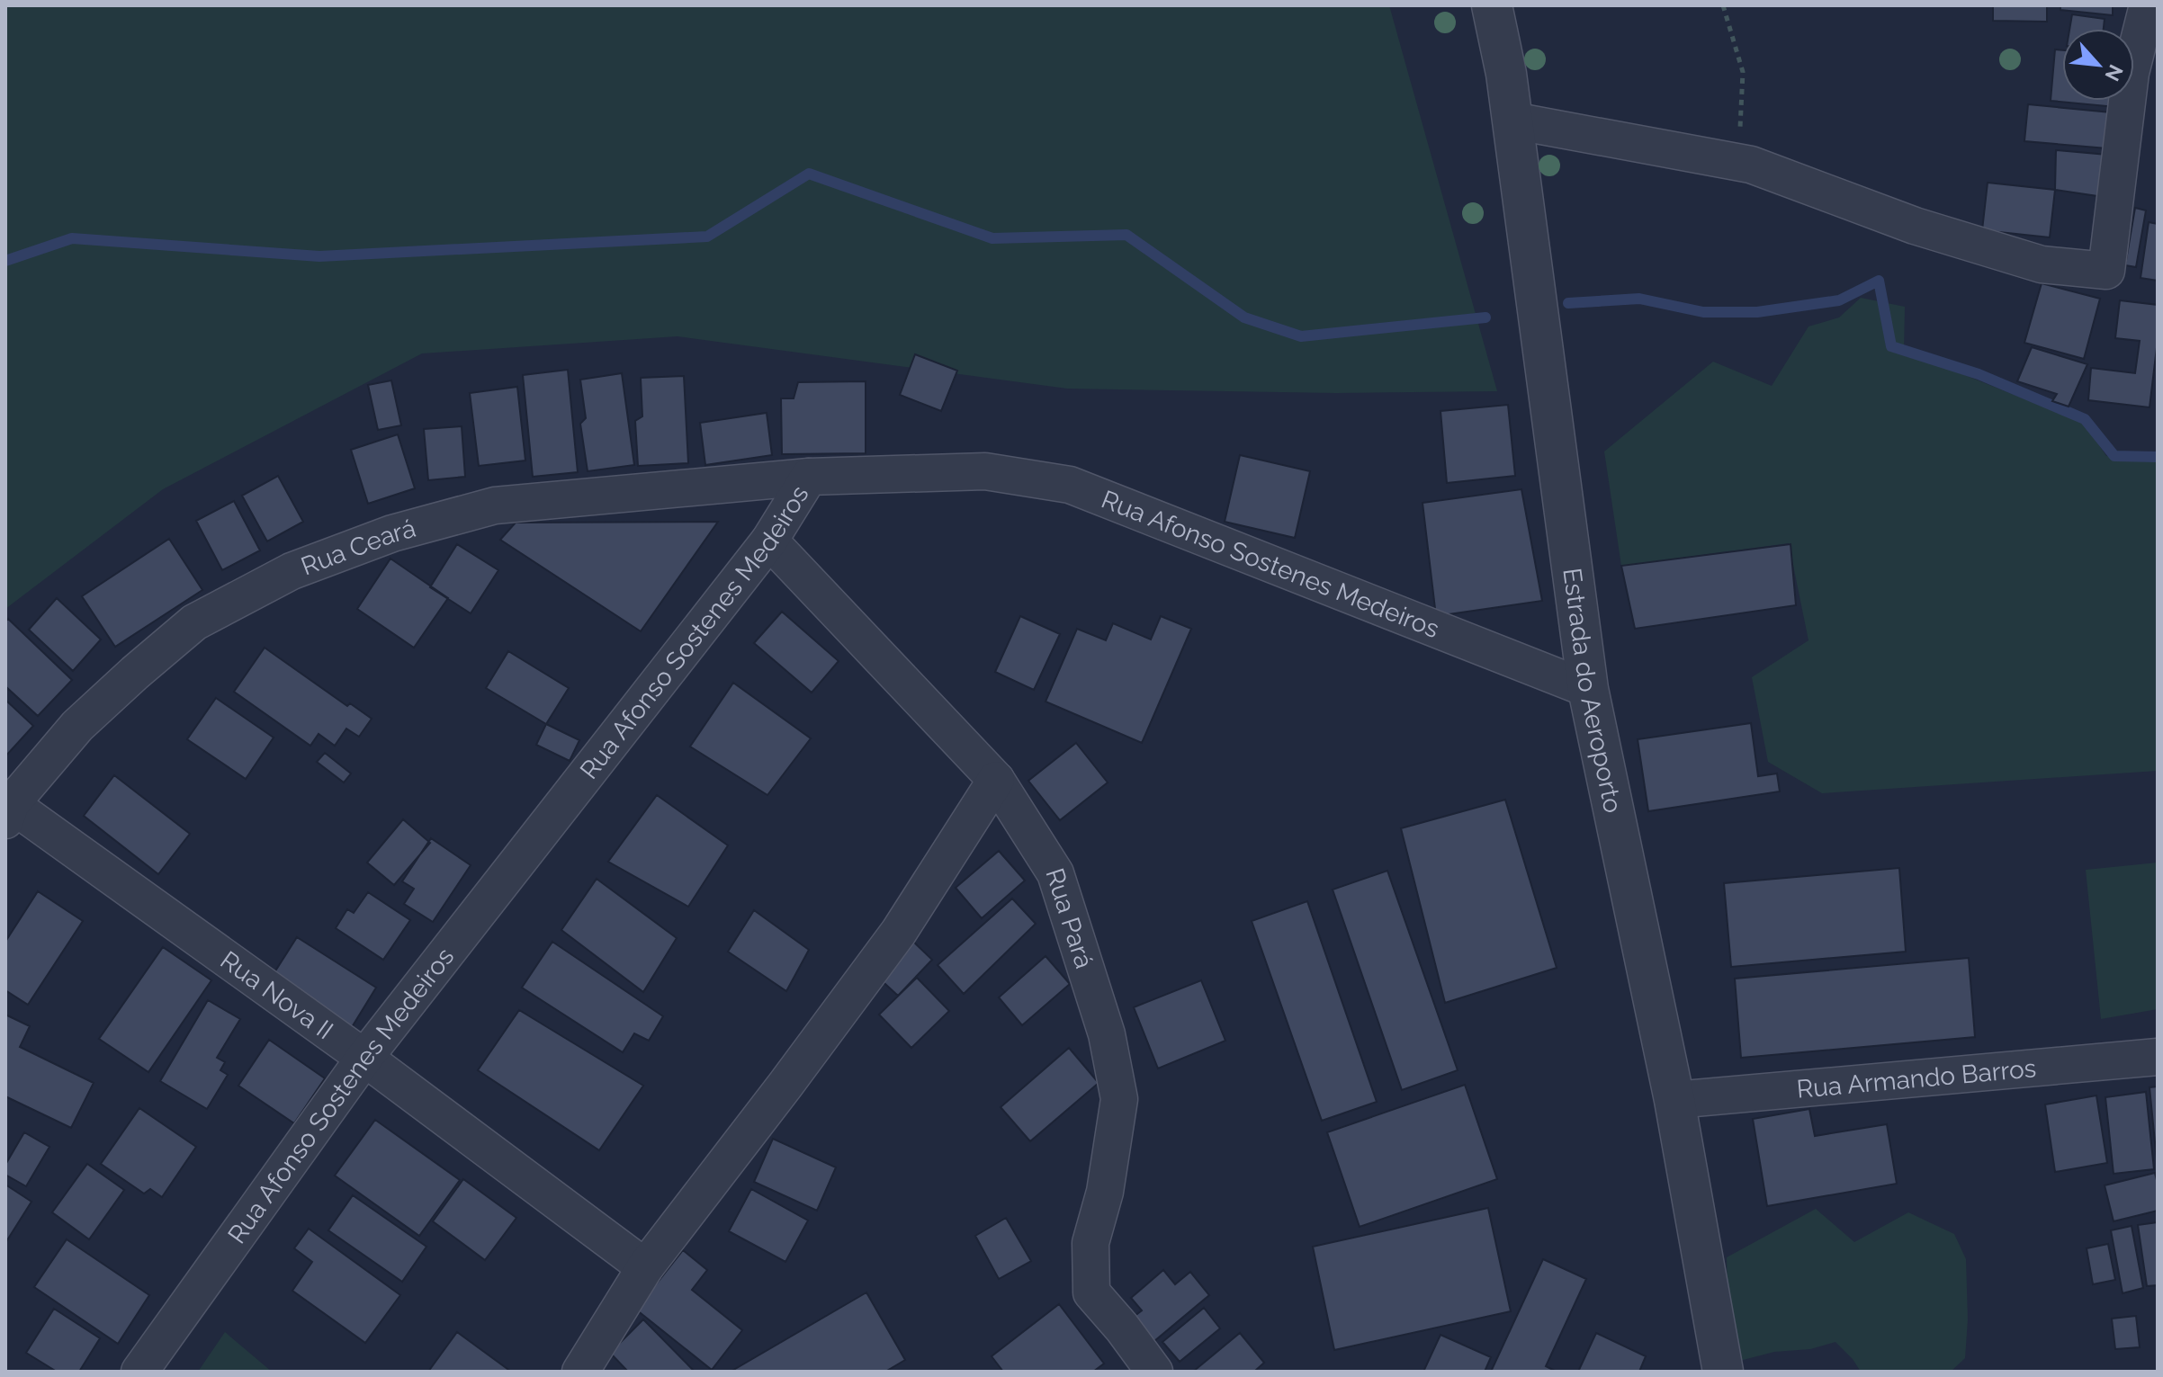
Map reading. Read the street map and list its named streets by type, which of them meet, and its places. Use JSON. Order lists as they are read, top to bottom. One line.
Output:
{"streets":{"street":["Rua Ceará","Rua Afonso Sostenes Medeiros","Estrada do Aeroporto","Rua Pará","Rua Nova II","Rua Armando Barros"]},"crossings":[["Rua Ceará","Rua Afonso Sostenes Medeiros"],["Rua Ceará","Rua Nova II"],["Rua Afonso Sostenes Medeiros","Estrada do Aeroporto"],["Rua Afonso Sostenes Medeiros","Rua Pará"],["Rua Afonso Sostenes Medeiros","Rua Nova II"],["Estrada do Aeroporto","Rua Armando Barros"]],"north":"bottom right"}
